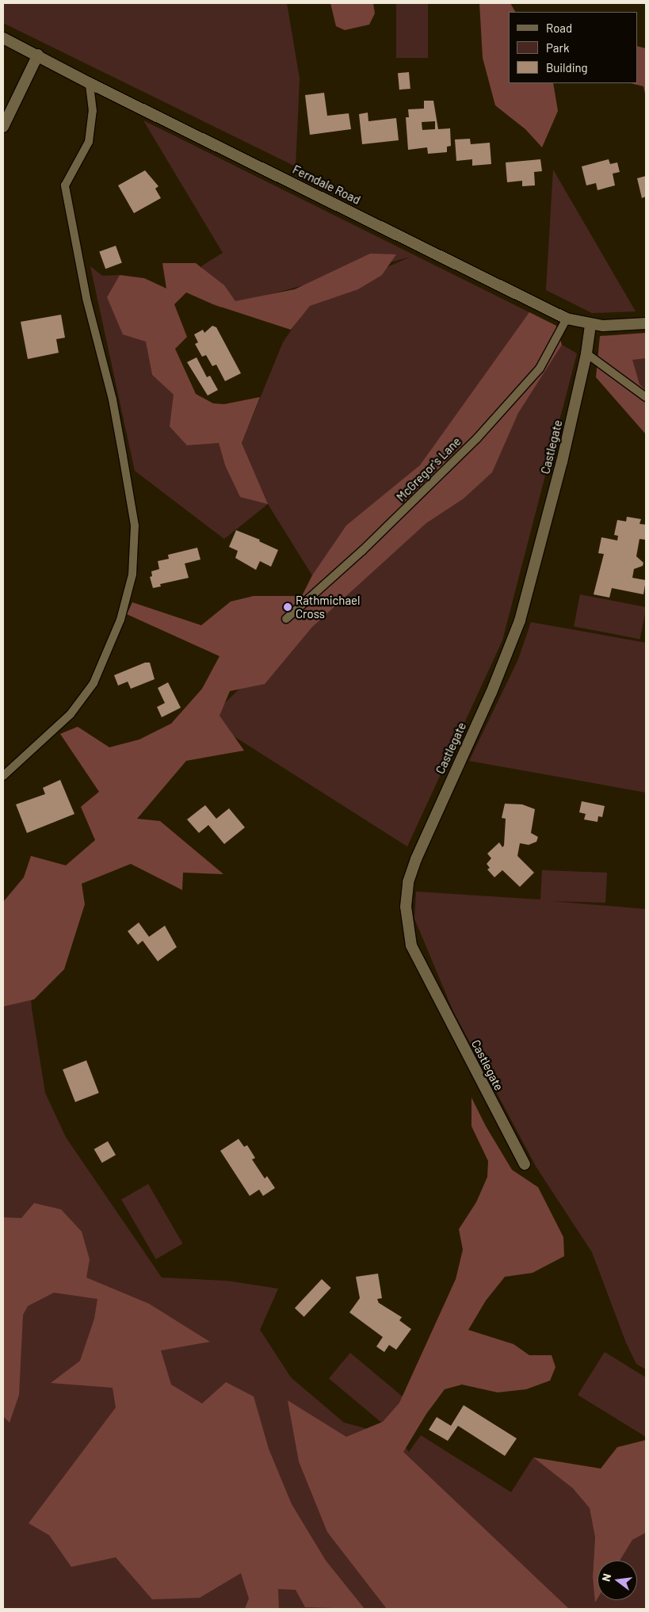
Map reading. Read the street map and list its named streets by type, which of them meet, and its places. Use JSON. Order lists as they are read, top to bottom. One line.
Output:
{"streets":{"street":["Ferndale Road","Castlegate"],"lane":["McGregor's Lane"]},"crossings":[["Ferndale Road","Castlegate"],["Ferndale Road","McGregor's Lane"]],"places":["Rathmichael Cross"],"legend":["Road","Park","Building"],"north":"left"}
